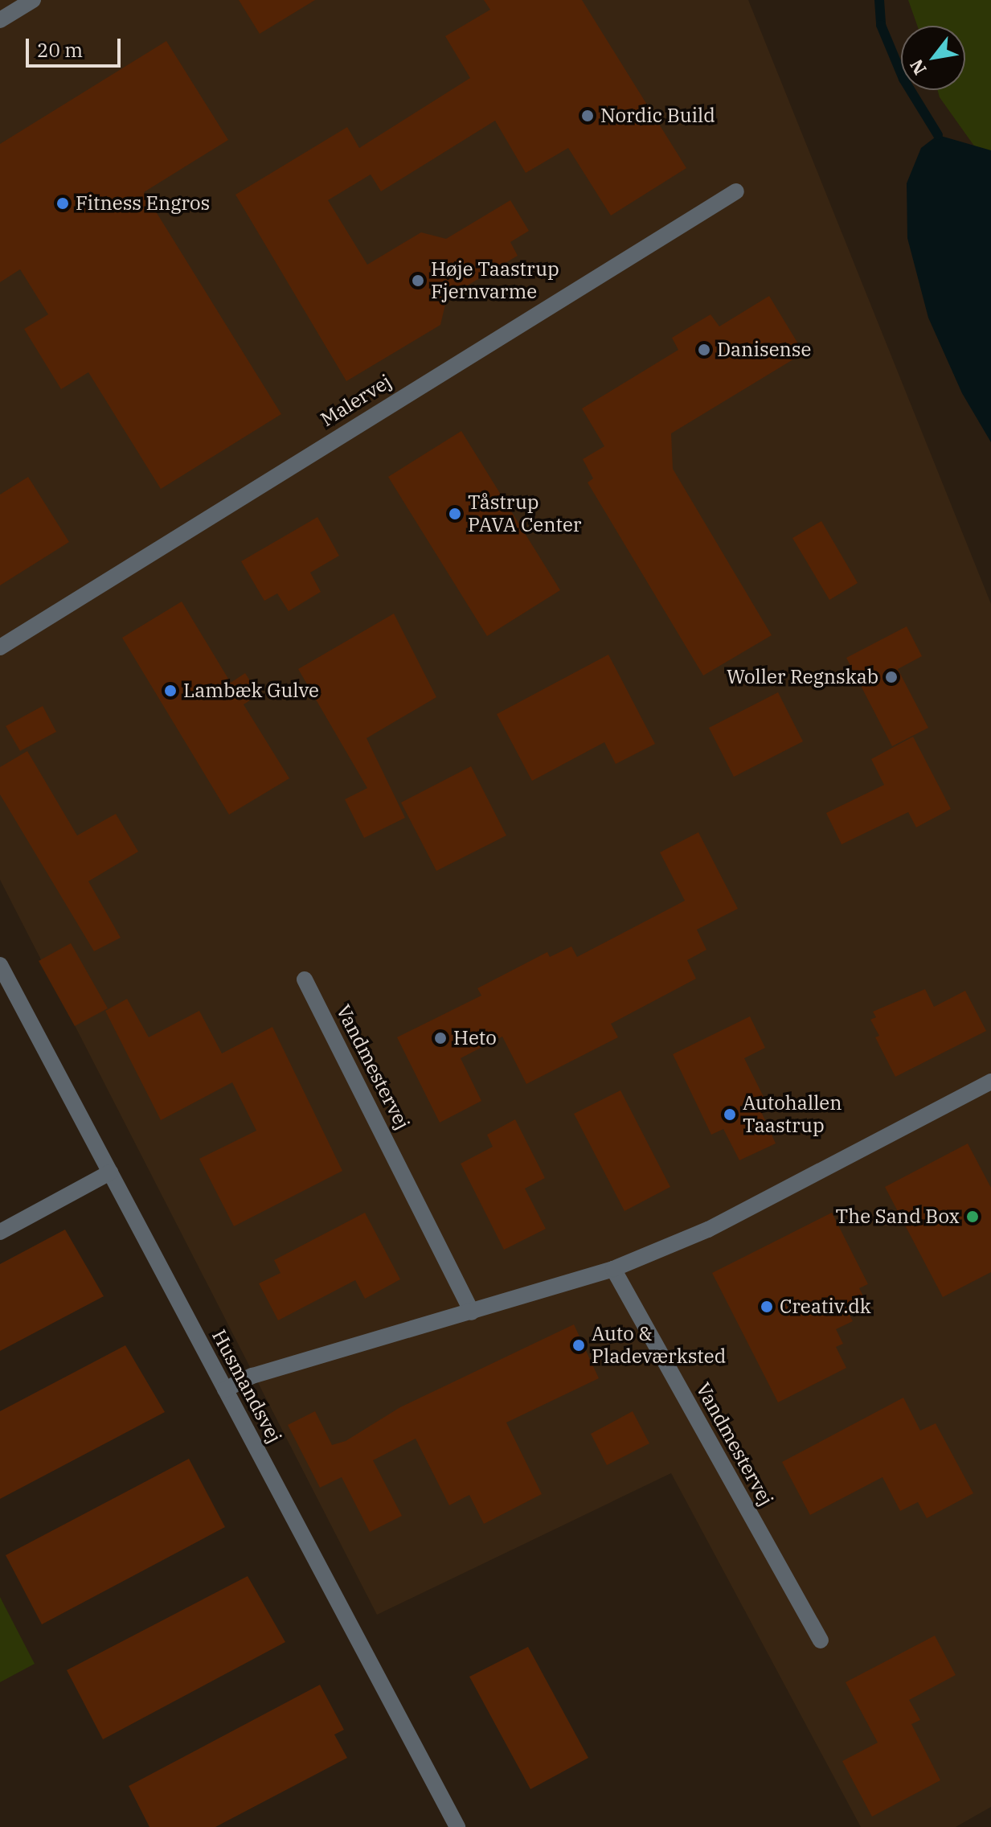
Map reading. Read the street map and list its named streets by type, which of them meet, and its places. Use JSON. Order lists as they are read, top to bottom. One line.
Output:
{"streets":{"street":["Malervej","Vandmestervej","Husmandsvej"]},"places":["Nordic Build","Fitness Engros","Høje Taastrup Fjernvarme","Danisense","Tåstrup PAVA Center","Woller Regnskab","Lambæk Gulve","Heto","Autohallen Taastrup","The Sand Box","Creativ.dk","Auto & Pladeværksted"],"scale_bar":"20 m","north":"bottom left"}
